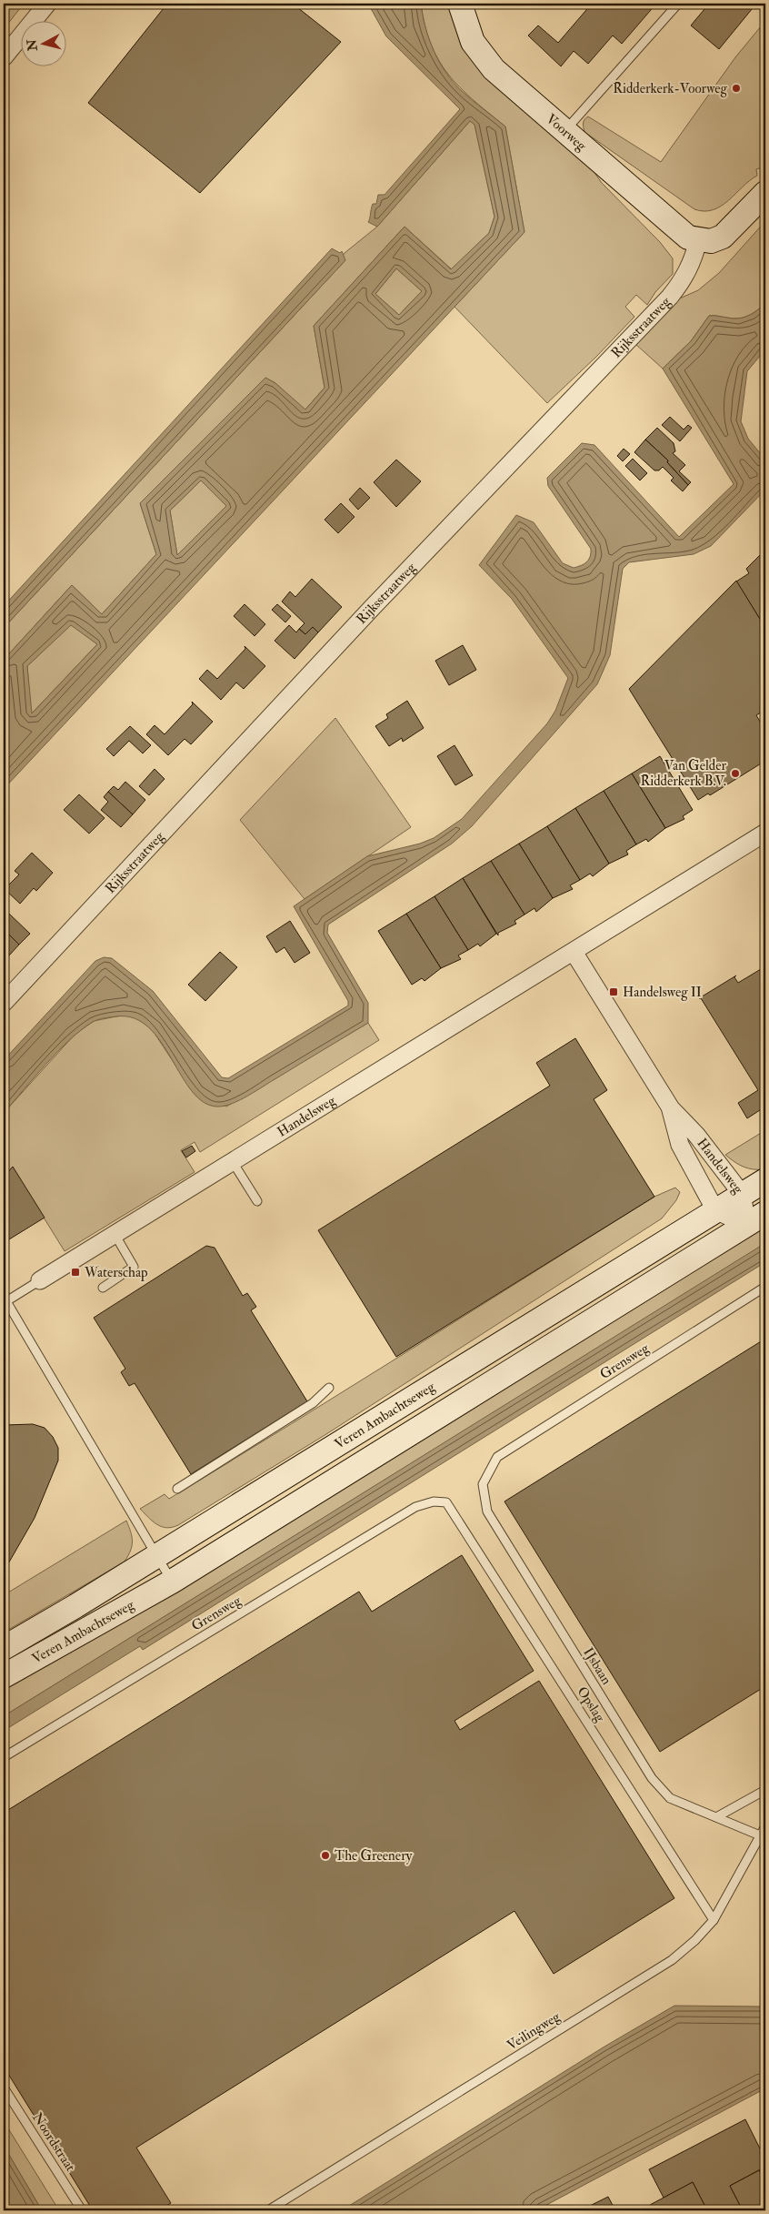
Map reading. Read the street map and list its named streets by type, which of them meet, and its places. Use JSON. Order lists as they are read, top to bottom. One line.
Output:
{"streets":{"main road":["Voorweg","Veren Ambachtseweg"],"street":["Rijksstraatweg","Handelsweg"],"lane":["Grensweg","IJsbaan","Opslag","Veilingweg","Noordstraat"]},"crossings":[["Voorweg","Rijksstraatweg"],["Handelsweg","Veren Ambachtseweg"],["Grensweg","IJsbaan"],["Grensweg","Opslag"],["IJsbaan","Veilingweg"],["Opslag","Veilingweg"]],"places":{"other":["Ridderkerk-Voorweg","Van Gelder Ridderkerk B.V.","The Greenery"],"transit":["Handelsweg II","Waterschap"]},"north":"left"}
